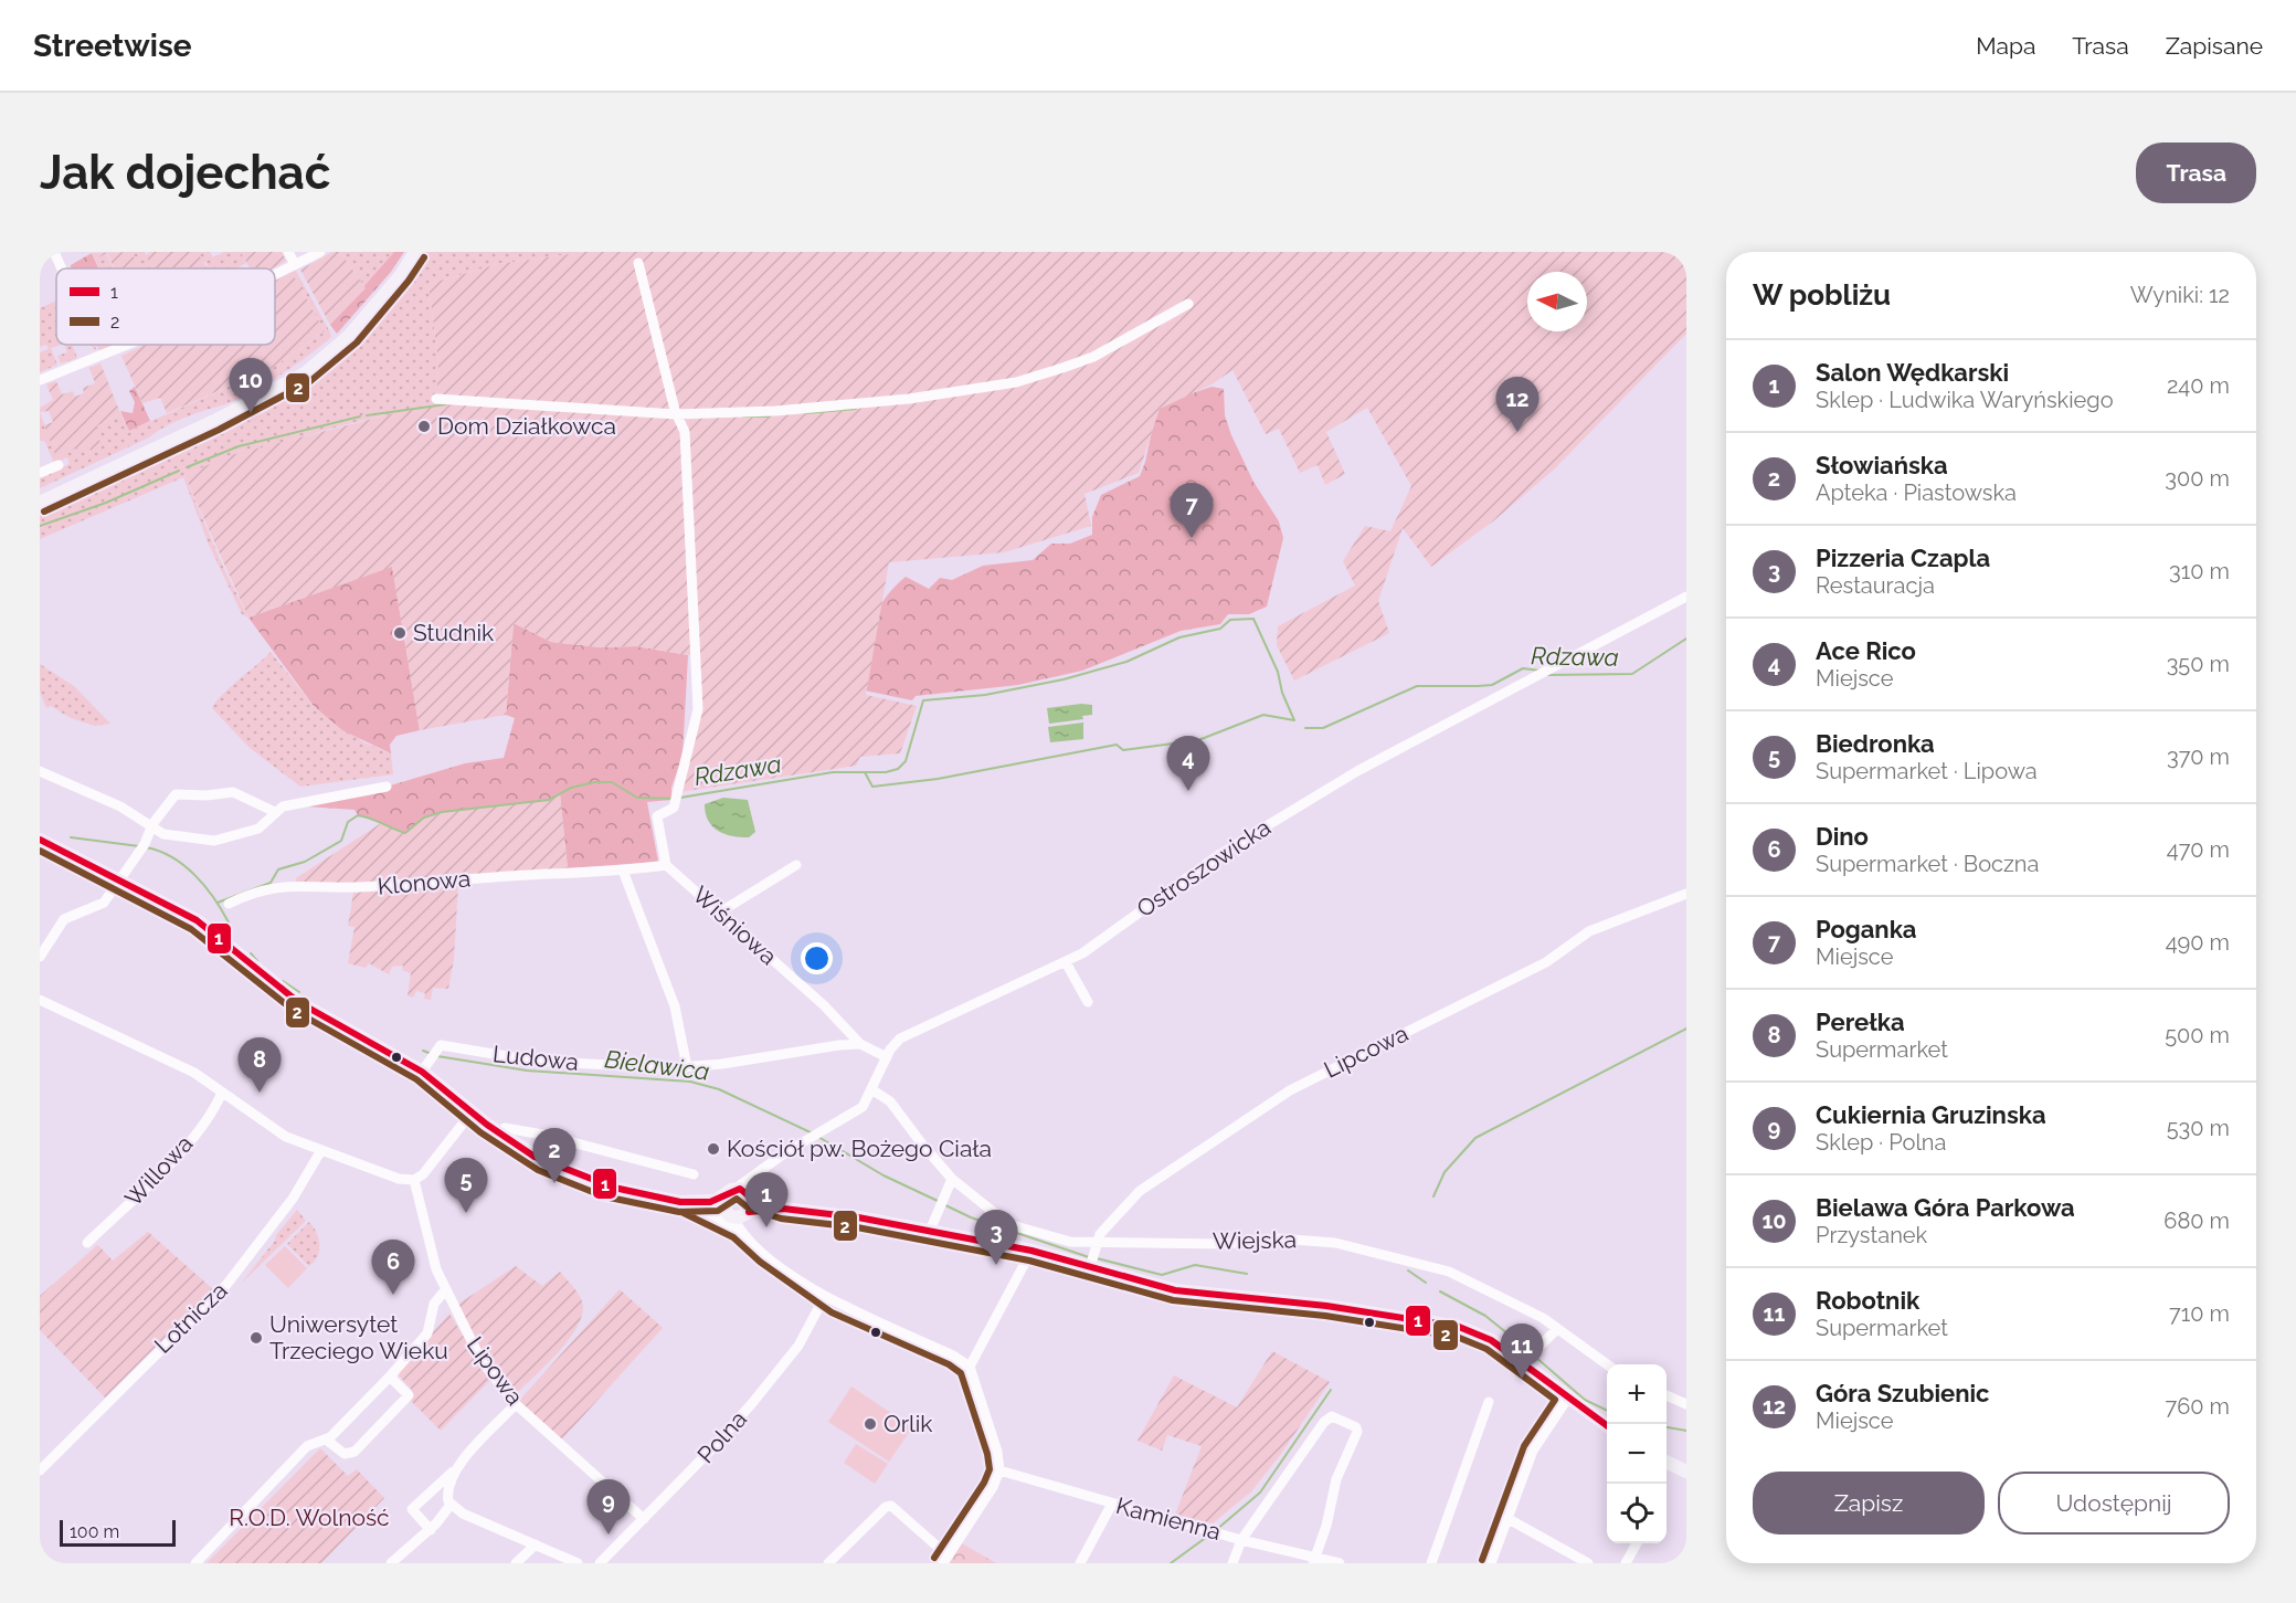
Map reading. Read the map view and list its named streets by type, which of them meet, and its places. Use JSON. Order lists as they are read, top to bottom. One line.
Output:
{"streets":{"street":["Ostroszowicka","Klonowa","Wiśniowa","Lipcowa","Ludowa","Willowa","Wiejska","Lotnicza","Lipowa","Polna","Kamienna"]},"crossings":[["Ostroszowicka","Wiśniowa"],["Ostroszowicka","Wiejska"],["Klonowa","Wiśniowa"],["Wiśniowa","Ludowa"],["Lipcowa","Wiejska"],["Lipowa","Polna"]],"water":["Rdzawa","Bielawica"],"parks":["R.O.D. Wolność"],"places":["Dom Działkowca","Studnik","Kościół pw. Bożego Ciała","Uniwersytet Trzeciego Wieku","Orlik"],"lines":["transit line 2","transit line 1"],"legend":["1","2"],"scale_bar":"100 m","north":"left","page":{"header":"Streetwise","nav":["Mapa","Trasa","Zapisane"],"buttons":["Trasa",["Zapisz","Udostępnij"]],"title":"Jak dojechać","heading":["W pobliżu","Wyniki: 12"],"list":[{"mark":"1","name":"Salon Wędkarski","note":"Sklep · Ludwika Waryńskiego","value":"240 m"},{"mark":"2","name":"Słowiańska","note":"Apteka · Piastowska","value":"300 m"},{"mark":"3","name":"Pizzeria Czapla","note":"Restauracja","value":"310 m"},{"mark":"4","name":"Ace Rico","note":"Miejsce","value":"350 m"},{"mark":"5","name":"Biedronka","note":"Supermarket · Lipowa","value":"370 m"},{"mark":"6","name":"Dino","note":"Supermarket · Boczna","value":"470 m"},{"mark":"7","name":"Poganka","note":"Miejsce","value":"490 m"},{"mark":"8","name":"Perełka","note":"Supermarket","value":"500 m"},{"mark":"9","name":"Cukiernia Gruzinska","note":"Sklep · Polna","value":"530 m"},{"mark":"10","name":"Bielawa Góra Parkowa","note":"Przystanek","value":"680 m"},{"mark":"11","name":"Robotnik","note":"Supermarket","value":"710 m"},{"mark":"12","name":"Góra Szubienic","note":"Miejsce","value":"760 m"}],"pins":["10","12","7","4","8","2","5","1","3","6","11","9"],"map_buttons":["+","−"],"scale":"100 m"}}
